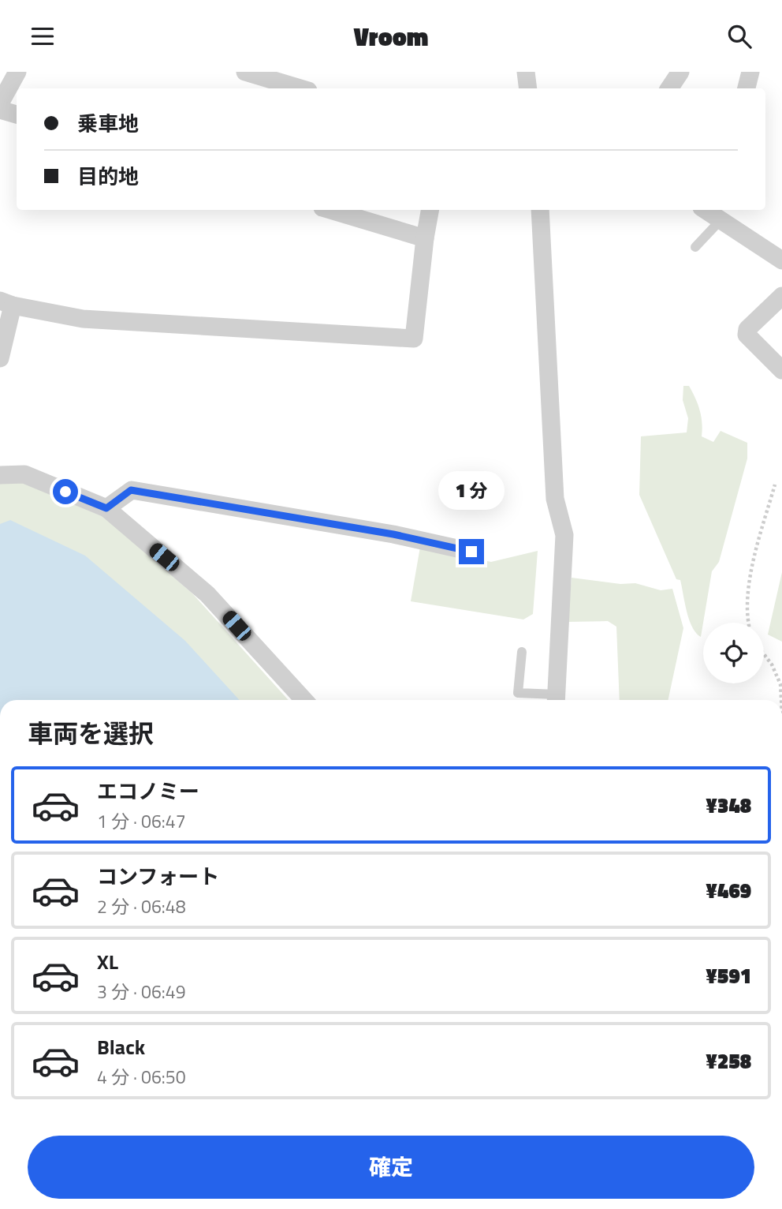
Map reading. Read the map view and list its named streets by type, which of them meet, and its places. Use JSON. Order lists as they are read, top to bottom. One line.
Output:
{"page":{"header":"Vroom","banner":["乗車地","目的地"],"bubble":"1 分","heading":"車両を選択","list":[{"name":"エコノミー","note":"1 分 · 06:47","value":"¥348"},{"name":"コンフォート","note":"2 分 · 06:48","value":"¥469"},{"name":"XL","note":"3 分 · 06:49","value":"¥591"},{"name":"Black","note":"4 分 · 06:50","value":"¥258"}],"buttons":"確定"}}
